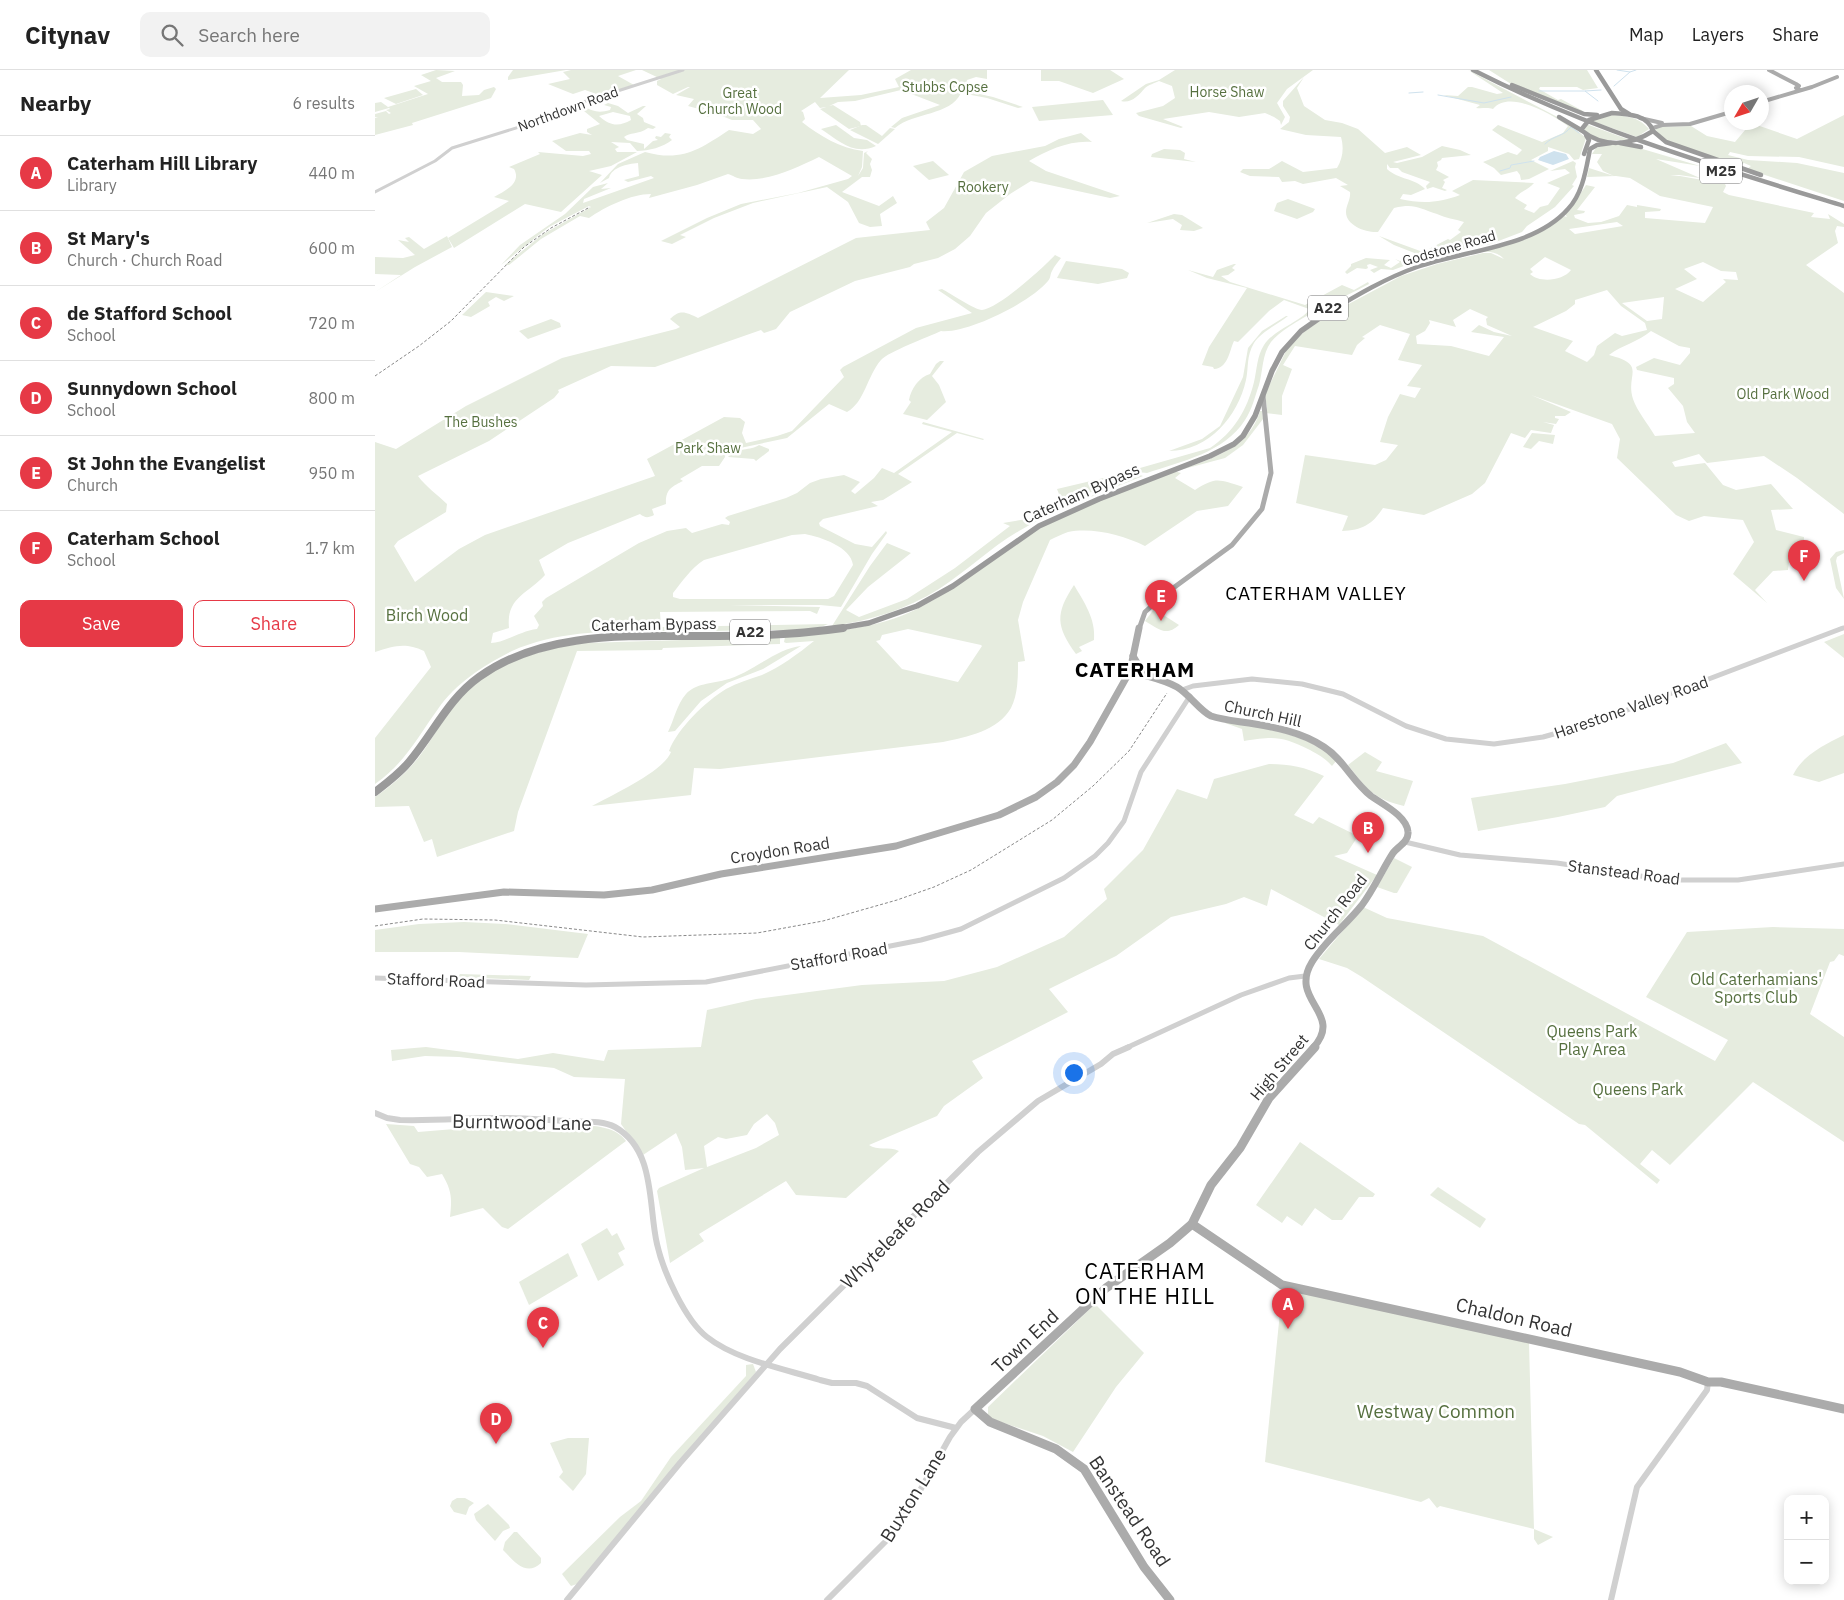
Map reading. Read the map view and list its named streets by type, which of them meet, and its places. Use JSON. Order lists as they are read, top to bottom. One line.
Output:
{"streets":{"highway":["M25","Godstone Road","A22","Caterham Bypass"],"main road":["Church Hill","Croydon Road","Church Road","High Street","Chaldon Road","Town End","Banstead Road"],"street":["Northdown Road","Harestone Valley Road","Stanstead Road","Stafford Road","Burntwood Lane","Whyteleafe Road","Buxton Lane"]},"crossings":[["Godstone Road","Caterham Bypass"],["Godstone Road","Croydon Road"],["Harestone Valley Road","Church Hill"],["Church Hill","Croydon Road"],["Church Hill","Stanstead Road"],["Church Hill","Church Road"],["Church Hill","Stafford Road"],["Stanstead Road","Church Road"],["Church Road","High Street"],["Church Road","Whyteleafe Road"],["High Street","Whyteleafe Road"],["High Street","Chaldon Road"],["High Street","Town End"],["Burntwood Lane","Whyteleafe Road"],["Burntwood Lane","Buxton Lane"],["Chaldon Road","Town End"],["Town End","Buxton Lane"],["Town End","Banstead Road"],["Buxton Lane","Banstead Road"]],"districts":["CATERHAM VALLEY","CATERHAM","CATERHAM ON THE HILL"],"parks":["Stubbs Copse","Horse Shaw","Great Church Wood","Rookery","Old Park Wood","The Bushes","Park Shaw","Birch Wood","Old Caterhamians' Sports Club","Queens Park Play Area","Queens Park","Westway Common"],"north":"bottom left","page":{"header":"Citynav","search":"Search here","nav":["Map","Layers","Share"],"heading":["Nearby","6 results"],"list":[{"mark":"A","name":"Caterham Hill Library","note":"Library","value":"440 m"},{"mark":"B","name":"St Mary's","note":"Church · Church Road","value":"600 m"},{"mark":"C","name":"de Stafford School","note":"School","value":"720 m"},{"mark":"D","name":"Sunnydown School","note":"School","value":"800 m"},{"mark":"E","name":"St John the Evangelist","note":"Church","value":"950 m"},{"mark":"F","name":"Caterham School","note":"School","value":"1.7 km"}],"pins":["F","E","B","A","C","D"],"buttons":["Save","Share"],"map_buttons":["+","−"]}}
